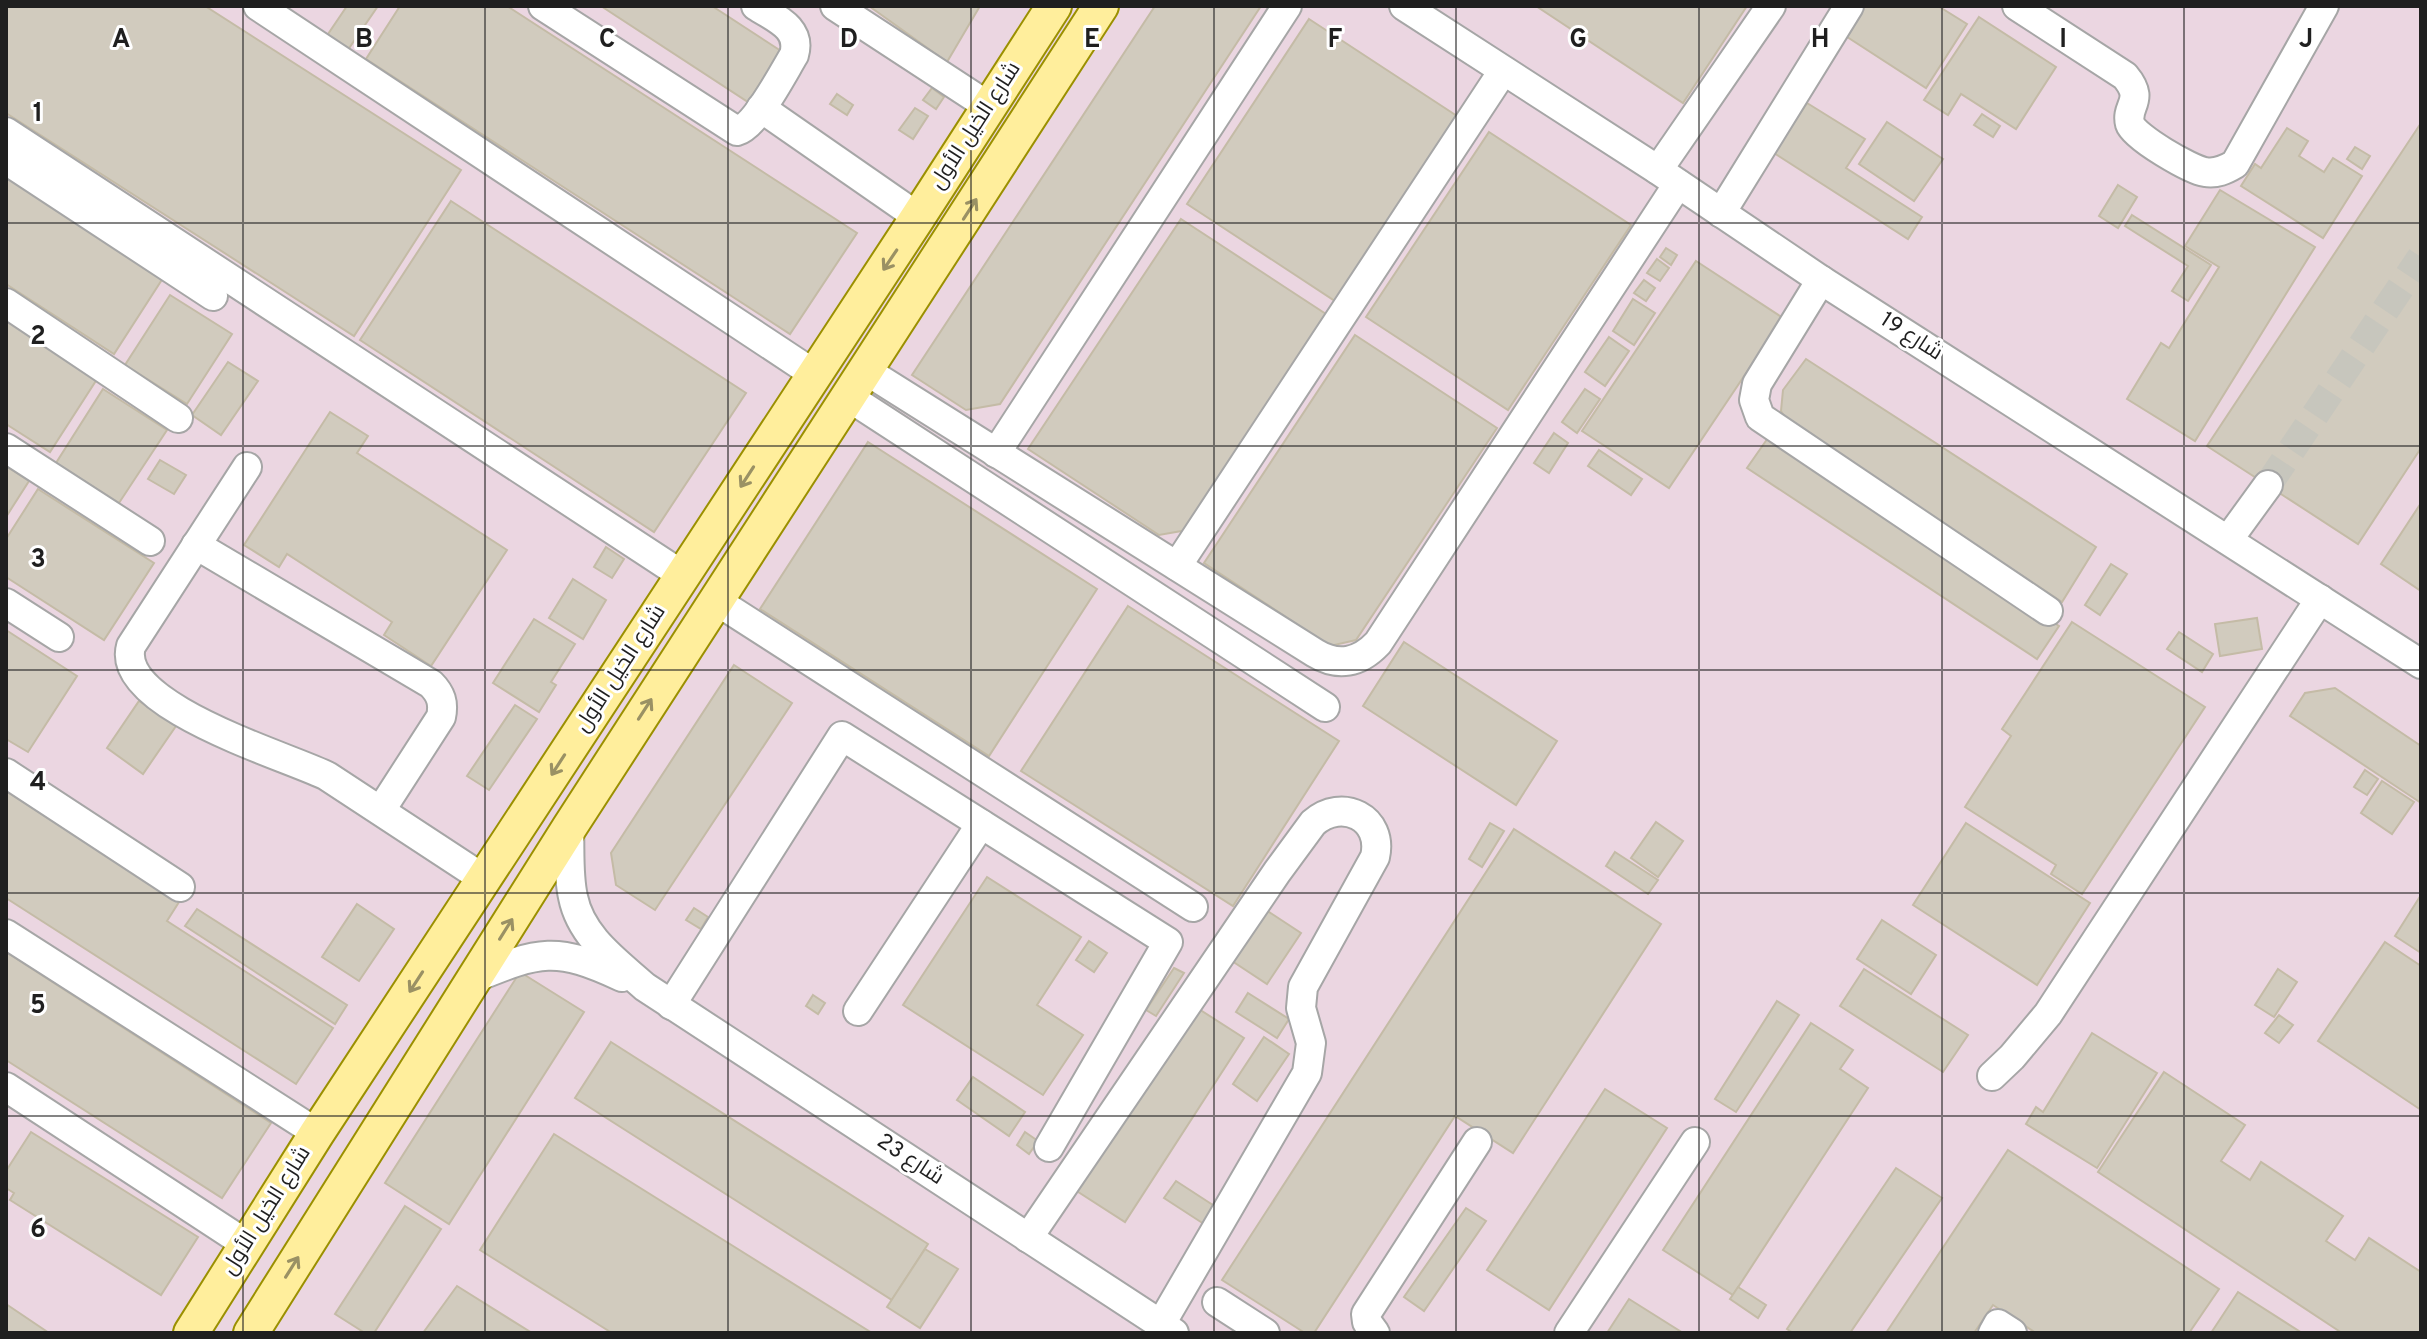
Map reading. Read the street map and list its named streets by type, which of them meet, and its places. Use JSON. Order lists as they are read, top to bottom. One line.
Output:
{"streets":{"main road":["شارع الخيل الأول"],"street":["شارع 19","شارع 23"]},"crossings":[["شارع الخيل الأول","شارع 23"]],"grid":{"columns":["A","B","C","D","E","F","G","H","I","J"],"rows":["1","2","3","4","5","6"]}}
